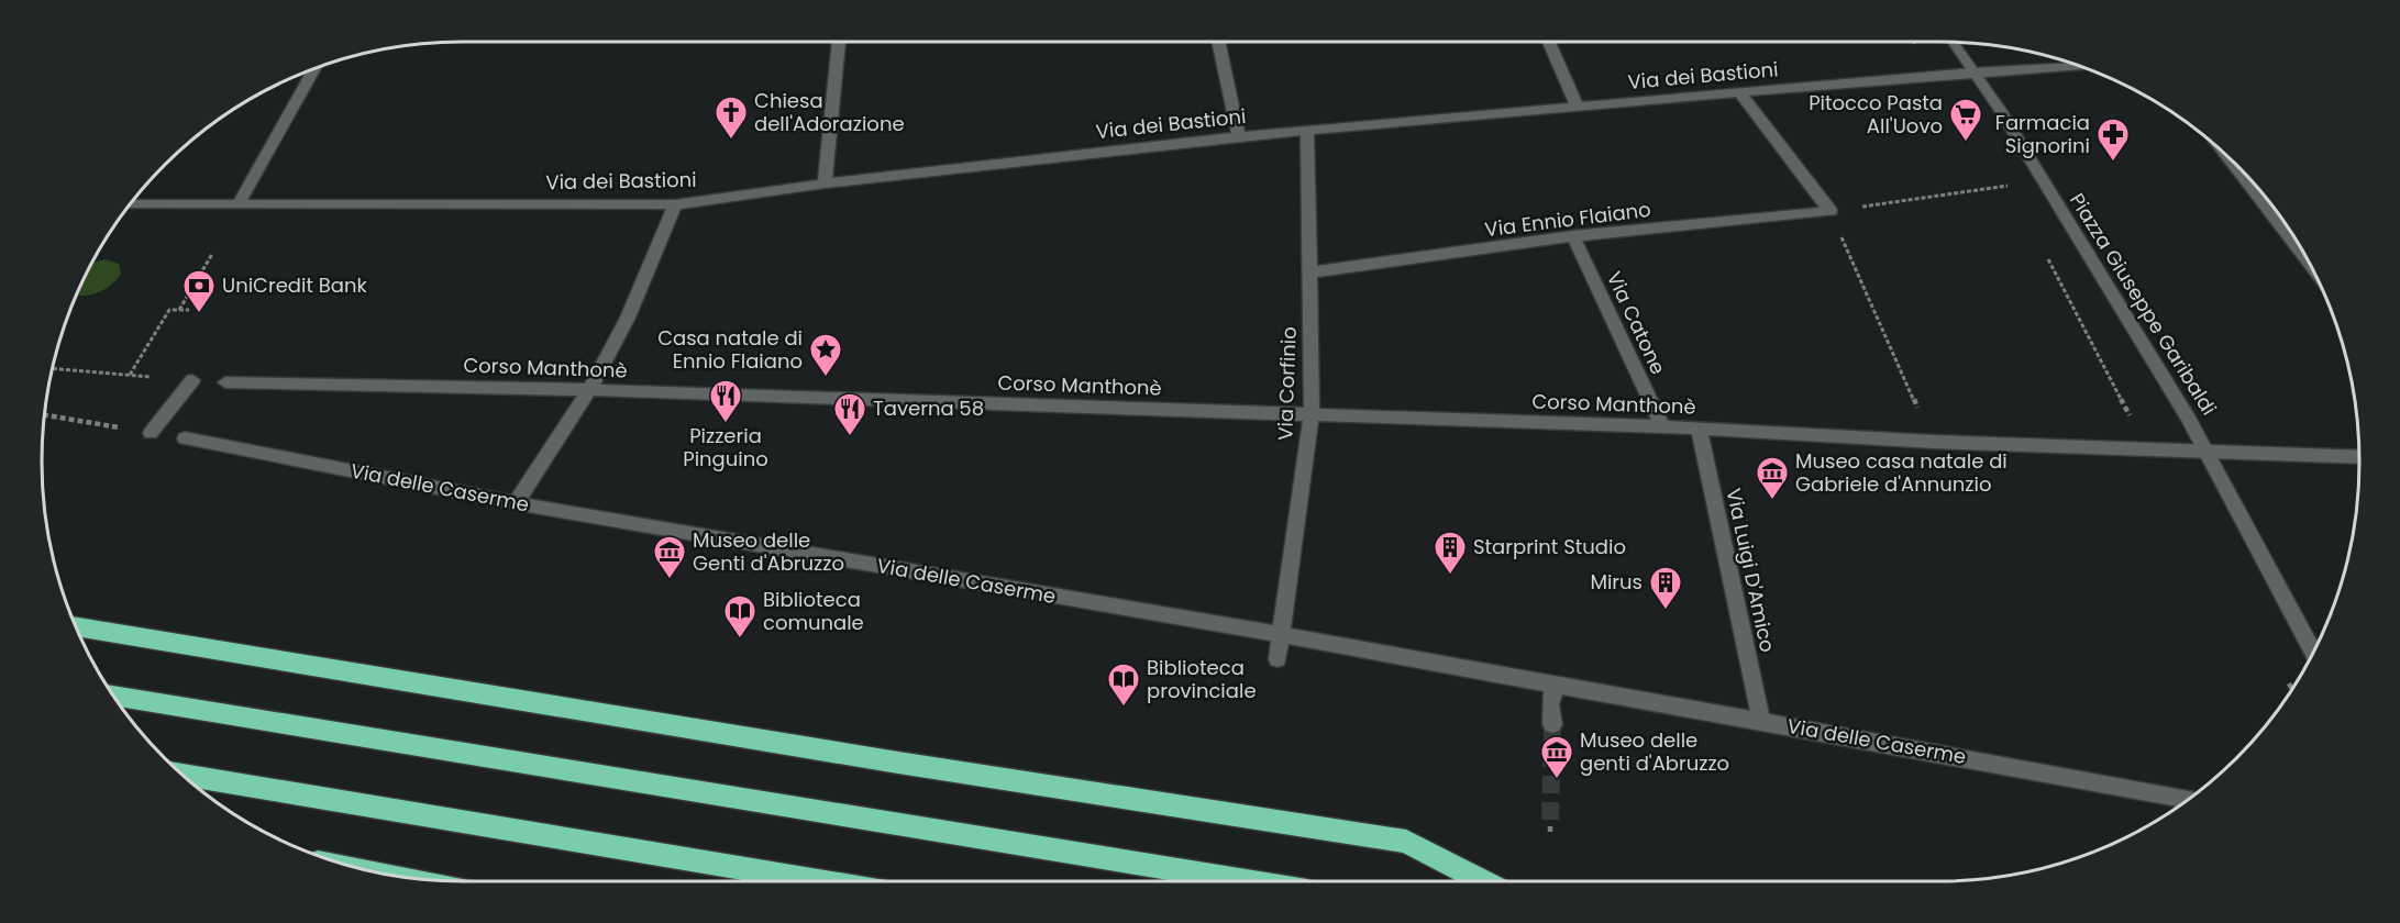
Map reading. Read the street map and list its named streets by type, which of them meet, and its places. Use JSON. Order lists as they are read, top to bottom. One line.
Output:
{"streets":{"street":["Via dei Bastioni","Via Ennio Flaiano","Piazza Giuseppe Garibaldi","Via Catone","Corso Manthonè","Via Corfinio","Via delle Caserme","Via Luigi D'Amico"]},"crossings":[["Via dei Bastioni","Piazza Giuseppe Garibaldi"],["Via dei Bastioni","Via Corfinio"],["Via Ennio Flaiano","Via Catone"],["Via Ennio Flaiano","Via Corfinio"],["Via Catone","Corso Manthonè"],["Corso Manthonè","Via Corfinio"],["Corso Manthonè","Via Luigi D'Amico"],["Via Corfinio","Via delle Caserme"],["Via delle Caserme","Via Luigi D'Amico"]],"places":{"church":["Chiesa dell'Adorazione"],"supermarket":["Pitocco Pasta All'Uovo"],"pharmacy":["Farmacia Signorini"],"bank":["UniCredit Bank"],"place":["Casa natale di Ennio Flaiano"],"restaurant":["Pizzeria Pinguino","Taverna 58"],"museum":["Museo casa natale di Gabriele d'Annunzio","Museo delle Genti d'Abruzzo","Museo delle genti d'Abruzzo"],"building":["Starprint Studio","Mirus"],"library":["Biblioteca comunale","Biblioteca provinciale"]}}
